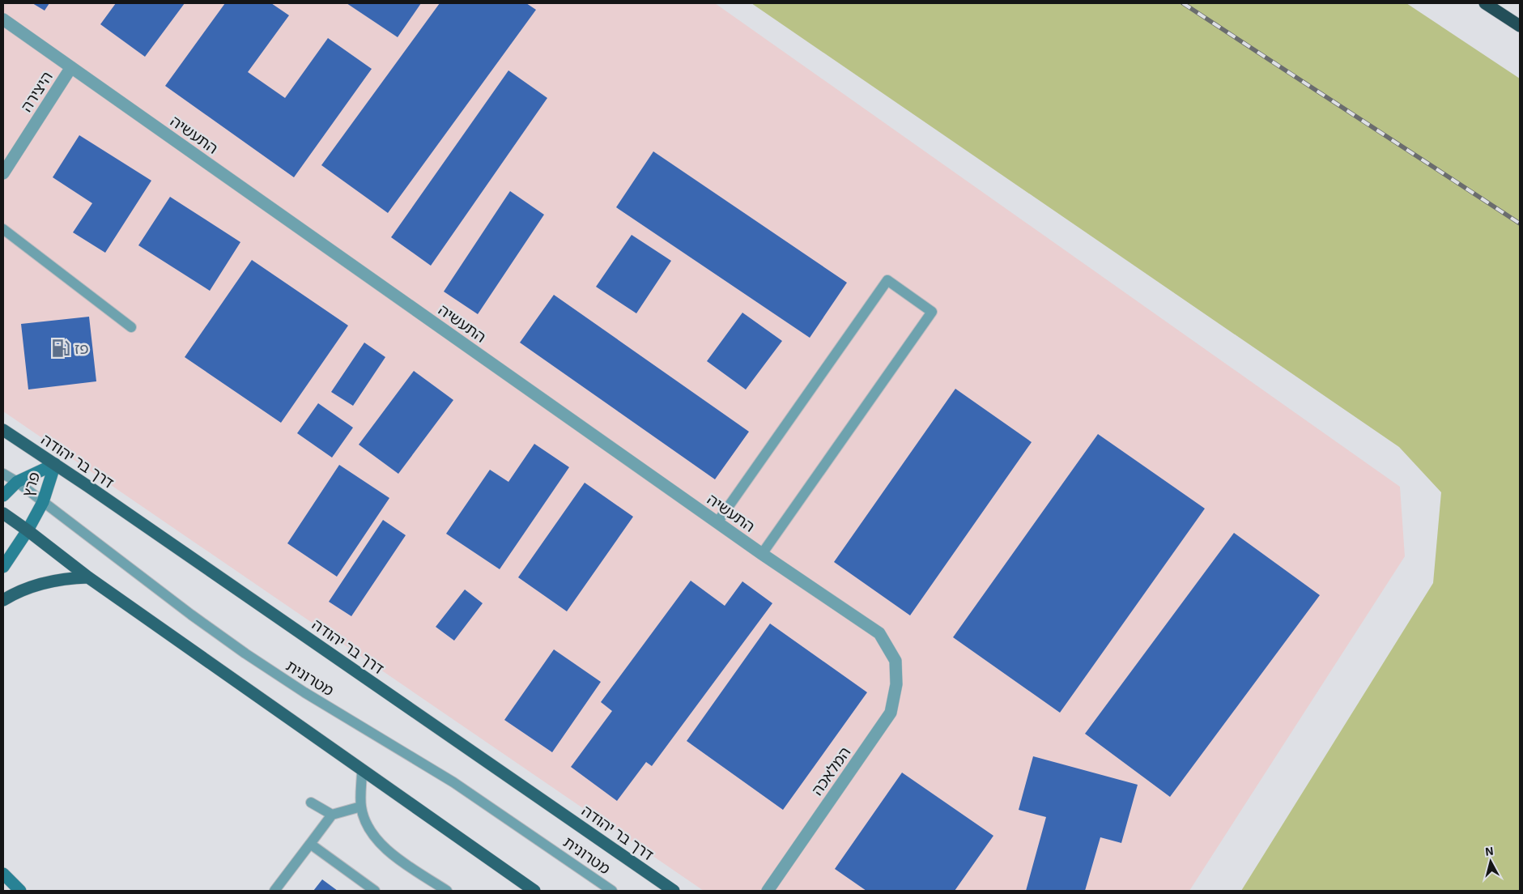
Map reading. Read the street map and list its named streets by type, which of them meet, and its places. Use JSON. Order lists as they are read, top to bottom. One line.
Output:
{"streets":{"main road":["דרך בר יהודה","פרץ"],"street":["היצירה","התעשיה","המלאכה"],"lane":["מטרונית"]},"crossings":[["היצירה","התעשיה"],["התעשיה","המלאכה"],["דרך בר יהודה","פרץ"],["פרץ","מטרונית"]],"places":{"fuel station":["פז"]},"north":"top"}
